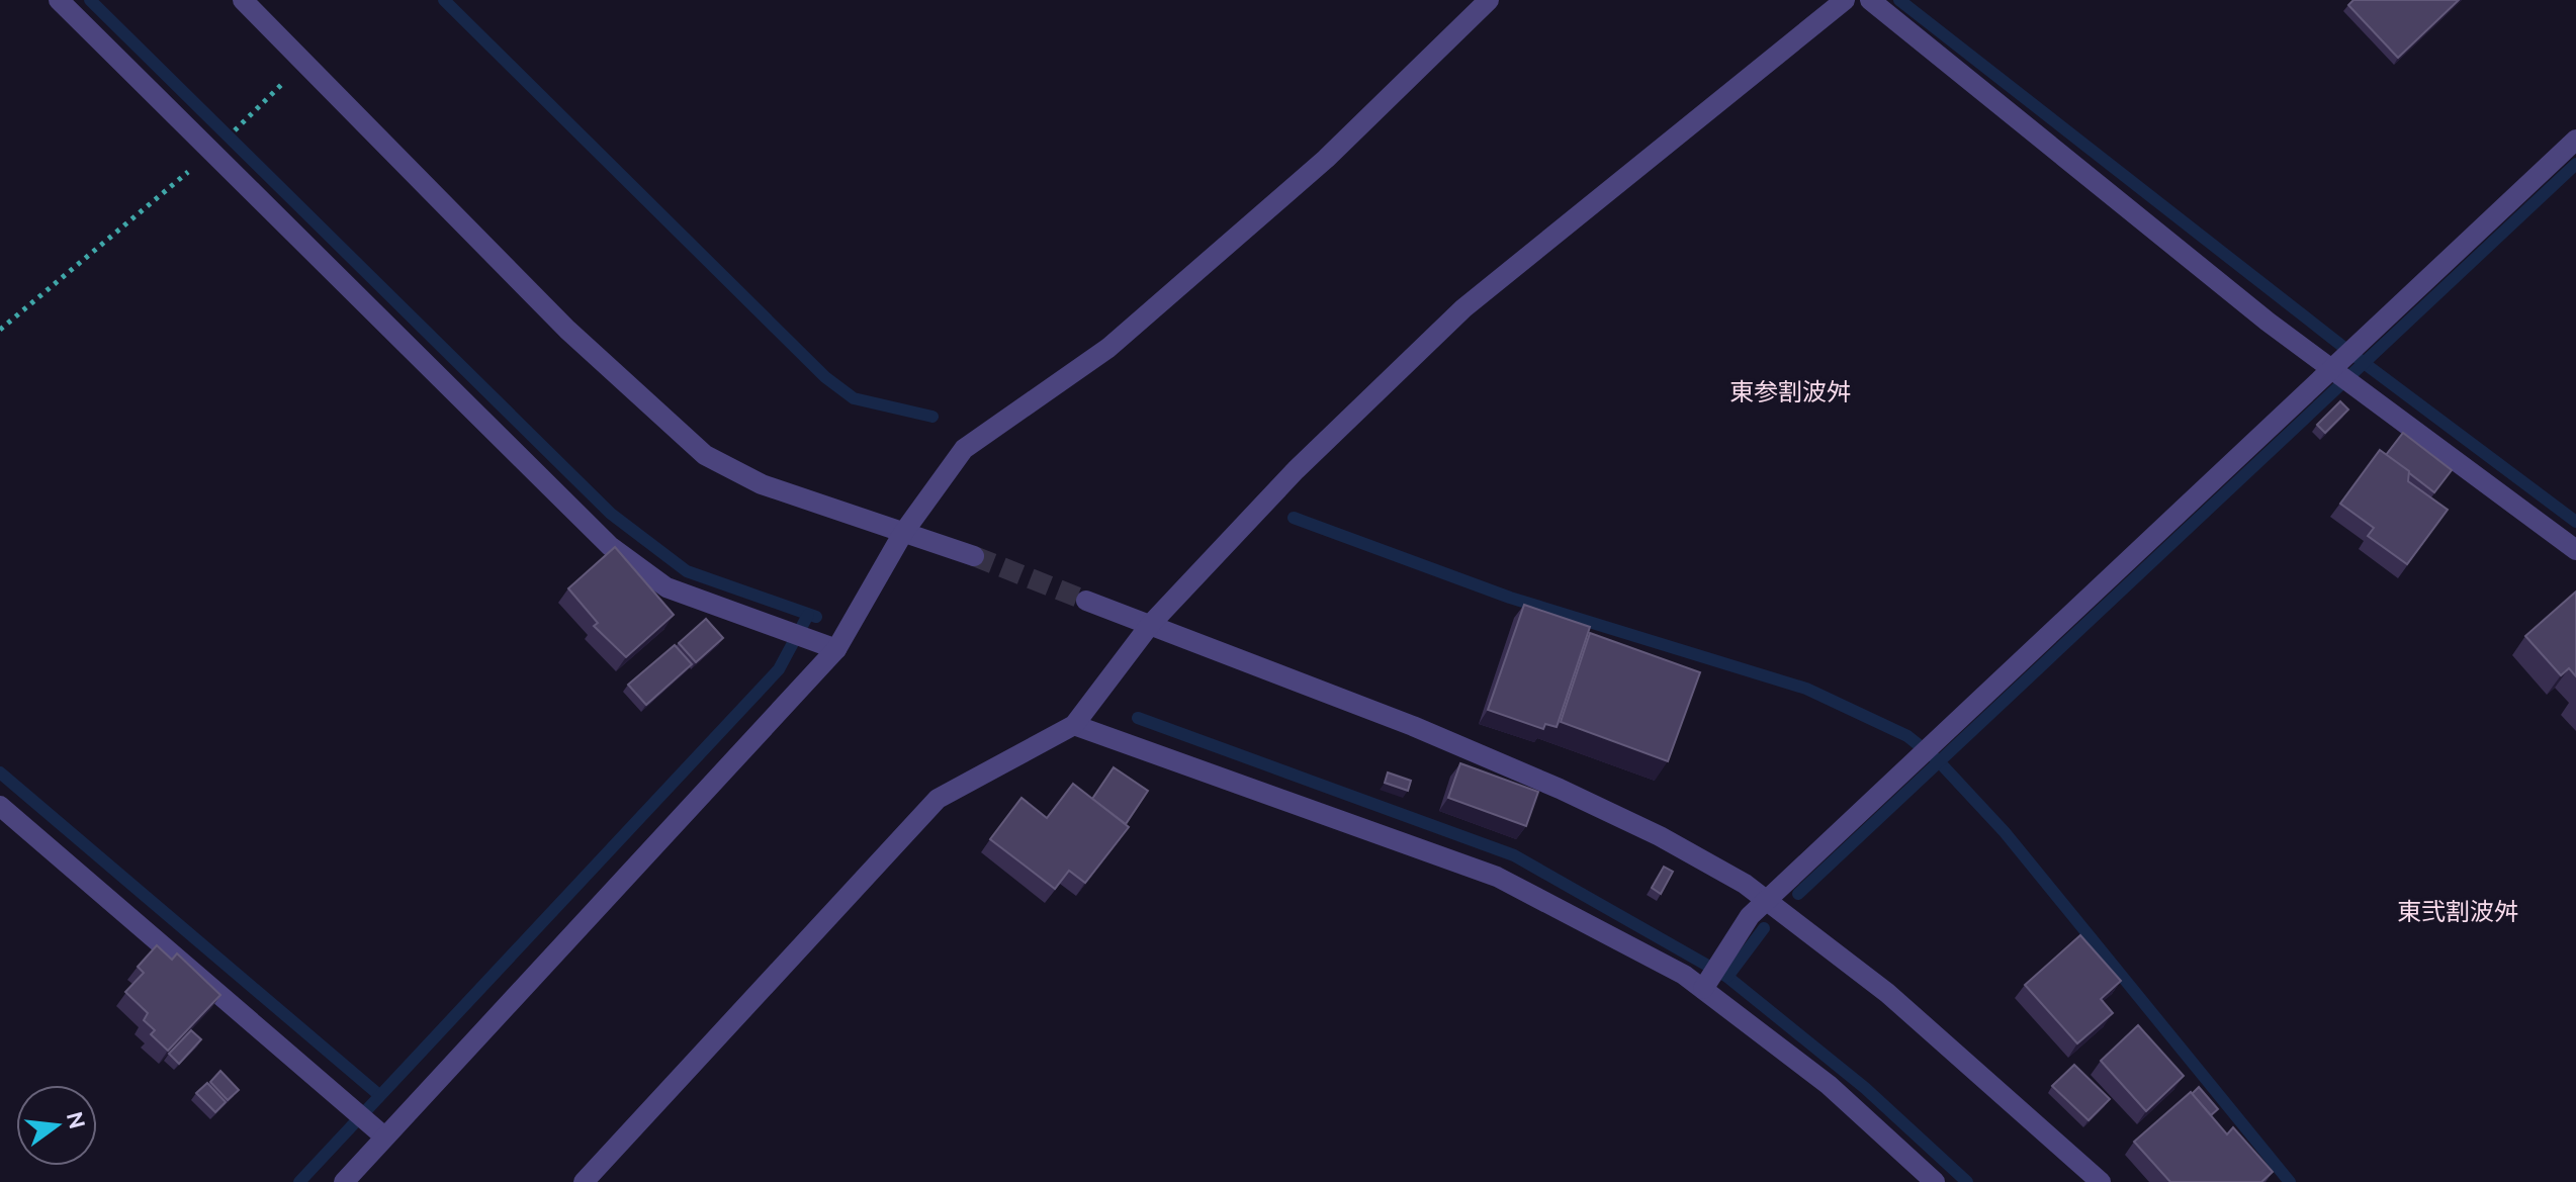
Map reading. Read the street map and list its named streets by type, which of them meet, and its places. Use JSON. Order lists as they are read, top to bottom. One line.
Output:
{"districts":["東参割波舛","東弐割波舛"],"north":"right"}
